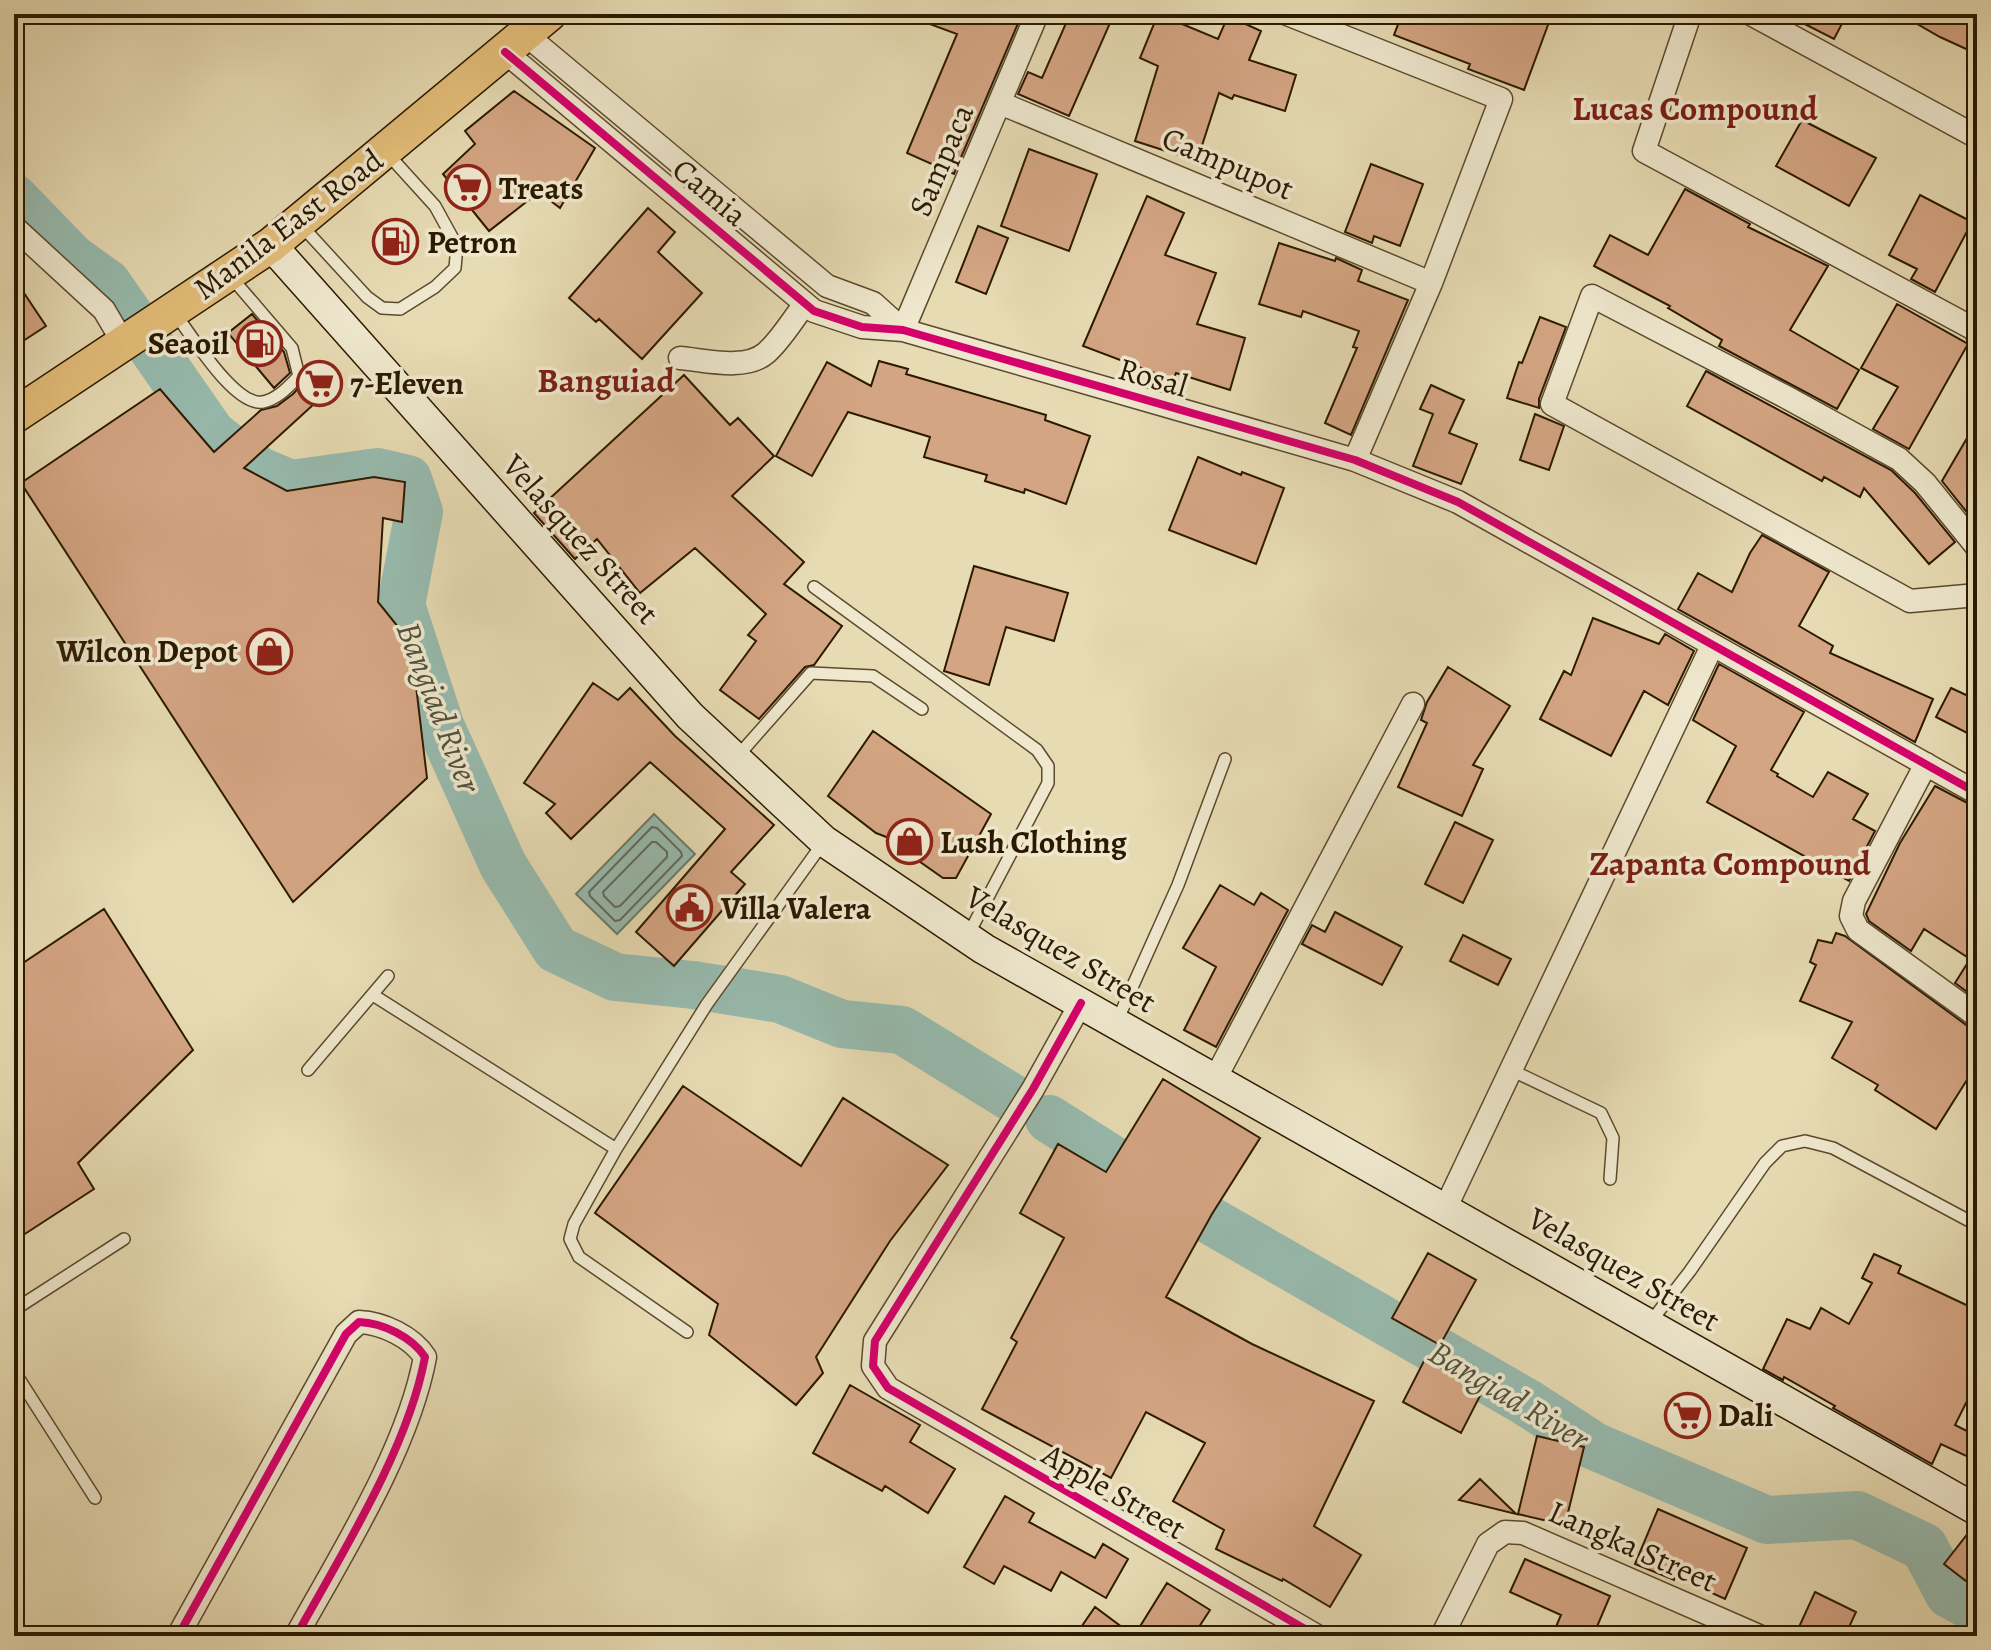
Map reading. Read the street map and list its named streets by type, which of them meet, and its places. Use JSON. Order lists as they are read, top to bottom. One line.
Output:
{"streets":{"main road":["Manila East Road","Velasquez Street"],"street":["Sampaca","Campupot","Camia","Rosal","Apple Street","Langka Street"]},"crossings":[["Sampaca","Campupot"],["Sampaca","Camia"],["Sampaca","Rosal"],["Camia","Manila East Road"],["Camia","Rosal"],["Manila East Road","Velasquez Street"],["Velasquez Street","Apple Street"]],"districts":["Lucas Compound","Banguiad","Zapanta Compound"],"water":["Bangiad River"],"places":{"supermarket":["Treats","7-Eleven","Dali"],"fuel station":["Petron","Seaoil"],"shop":["Wilcon Depot","Lush Clothing"],"public building":["Villa Valera"]}}
